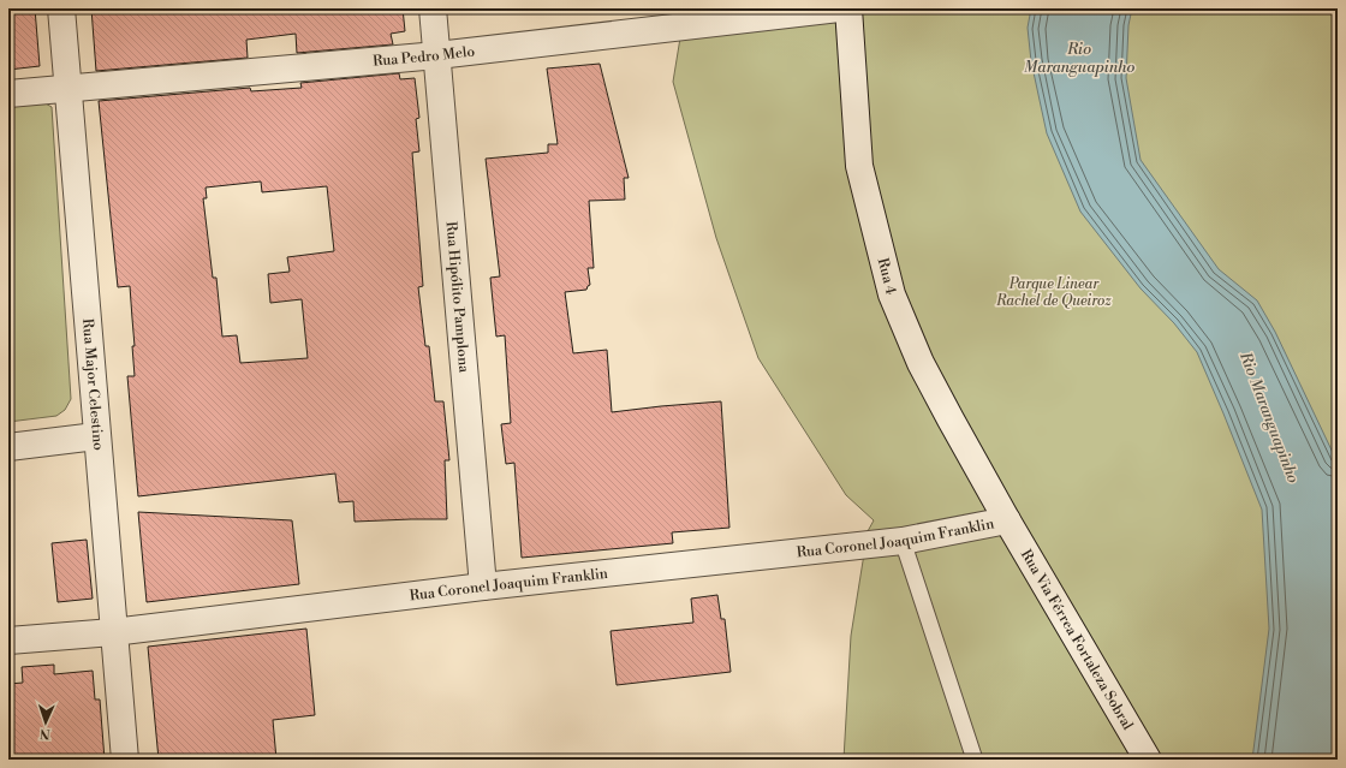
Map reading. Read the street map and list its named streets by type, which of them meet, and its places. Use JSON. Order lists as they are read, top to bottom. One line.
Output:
{"streets":{"street":["Rua Pedro Melo","Rua 4","Rua Hipólito Pamplona","Rua Major Celestino","Rua Coronel Joaquim Franklin","Rua Via Férrea Fortaleza Sobral"]},"crossings":[["Rua Pedro Melo","Rua Hipólito Pamplona"],["Rua Pedro Melo","Rua Major Celestino"],["Rua 4","Rua Coronel Joaquim Franklin"],["Rua 4","Rua Via Férrea Fortaleza Sobral"],["Rua Hipólito Pamplona","Rua Coronel Joaquim Franklin"],["Rua Major Celestino","Rua Coronel Joaquim Franklin"],["Rua Coronel Joaquim Franklin","Rua Via Férrea Fortaleza Sobral"]],"water":["Rio Maranguapinho"],"parks":["Parque Linear Rachel de Queiroz"],"north":"bottom"}
